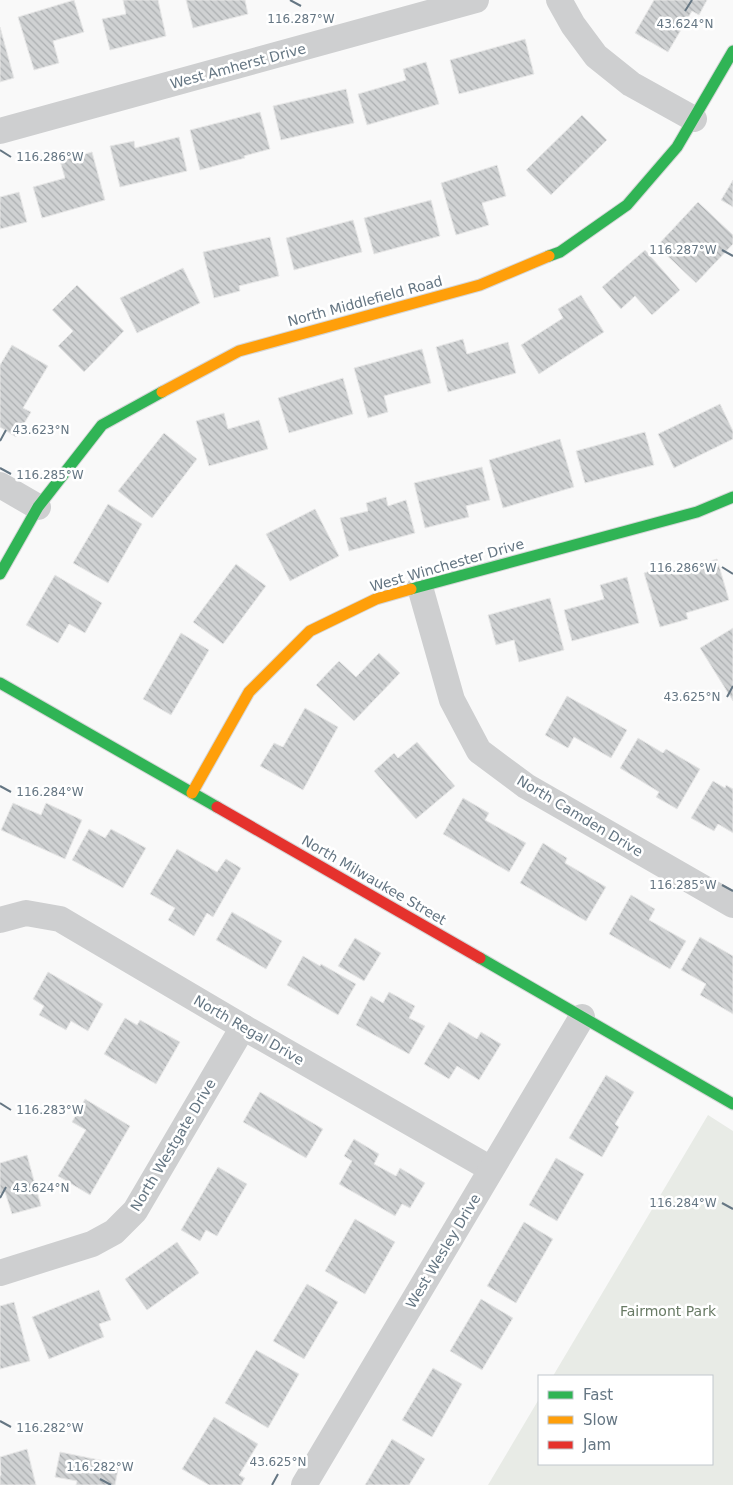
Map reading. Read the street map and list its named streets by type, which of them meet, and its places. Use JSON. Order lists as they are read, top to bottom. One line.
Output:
{"streets":{"street":["West Amherst Drive","North Middlefield Road","West Winchester Drive","North Camden Drive","North Milwaukee Street","North Regal Drive","North Westgate Drive","West Wesley Drive"]},"crossings":[["West Winchester Drive","North Camden Drive"],["West Winchester Drive","North Milwaukee Street"],["North Milwaukee Street","West Wesley Drive"],["North Regal Drive","North Westgate Drive"],["North Regal Drive","West Wesley Drive"]],"parks":["Fairmont Park"],"legend":["Fast","Slow","Jam"],"coordinates":["116.287°W","43.624°N","116.286°W","43.623°N","116.285°W","43.625°N","116.284°W","116.283°W","116.282°W"]}
